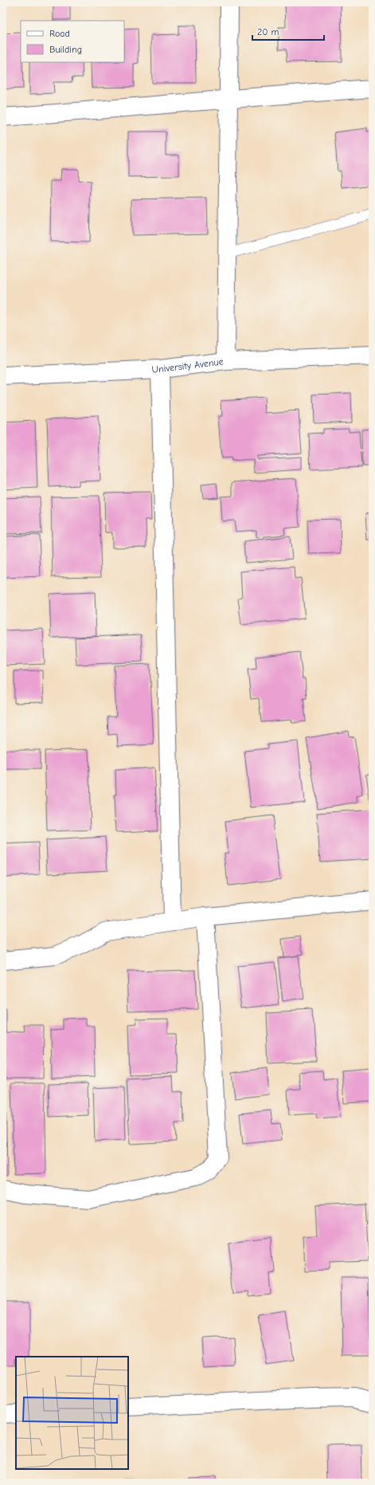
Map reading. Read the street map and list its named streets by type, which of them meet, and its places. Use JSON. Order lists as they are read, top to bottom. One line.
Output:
{"streets":{"street":["University Avenue"]},"legend":["Road","Building"],"scale_bar":"20 m"}
